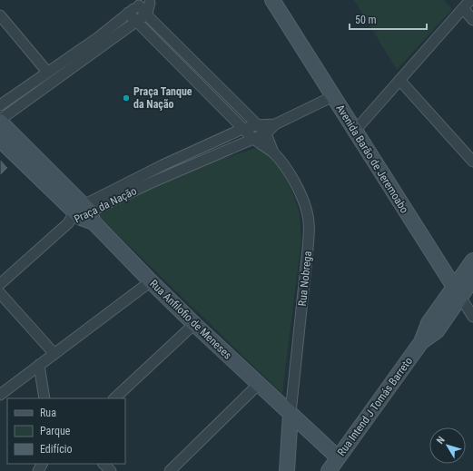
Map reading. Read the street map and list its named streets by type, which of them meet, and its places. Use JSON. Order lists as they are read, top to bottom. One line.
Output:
{"streets":{"main road":["Avenida Barão de Jeremoabo","Rua Anfilofio de Meneses","Rua Intend J Tomás Barreto"],"street":["Praça da Nação","Rua Nobrega"]},"crossings":[["Avenida Barão de Jeremoabo","Praça da Nação"],["Avenida Barão de Jeremoabo","Rua Intend J Tomás Barreto"],["Praça da Nação","Rua Nobrega"],["Praça da Nação","Rua Anfilofio de Meneses"],["Rua Nobrega","Rua Anfilofio de Meneses"],["Rua Anfilofio de Meneses","Rua Intend J Tomás Barreto"]],"places":["Praça Tanque da Nação"],"legend":["Rua","Parque","Edifício"],"scale_bar":"50 m","north":"top left"}
